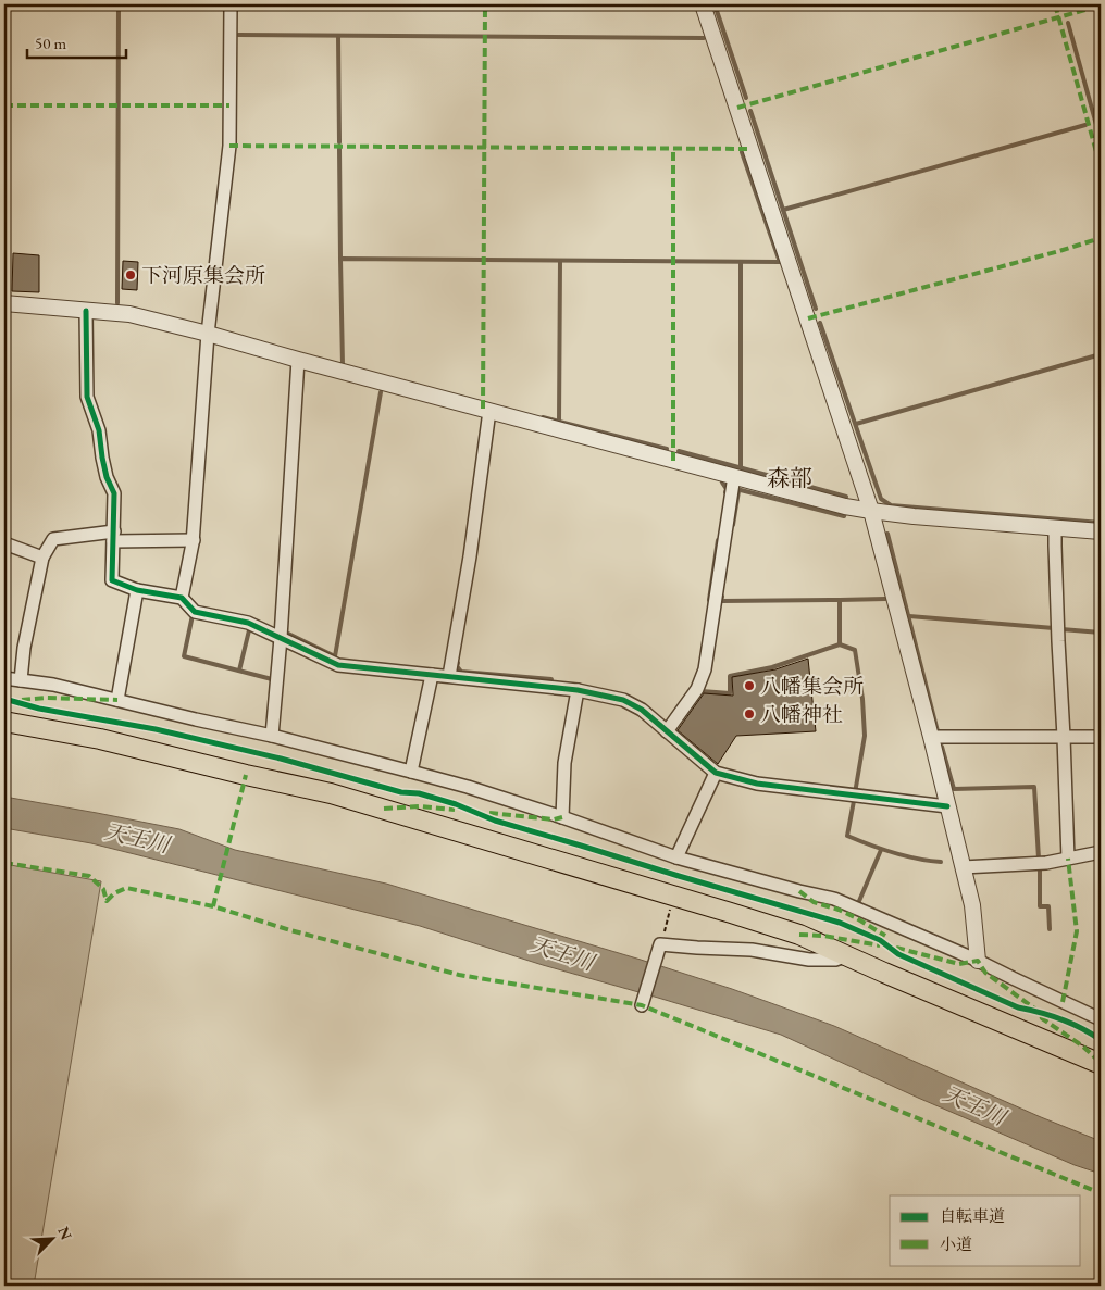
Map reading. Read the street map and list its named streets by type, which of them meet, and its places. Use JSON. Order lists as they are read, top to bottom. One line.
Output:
{"districts":["森部"],"water":["天王川"],"places":["下河原集会所","八幡集会所","八幡神社"],"legend":["自転車道","小道"],"scale_bar":"50 m","north":"top right"}
